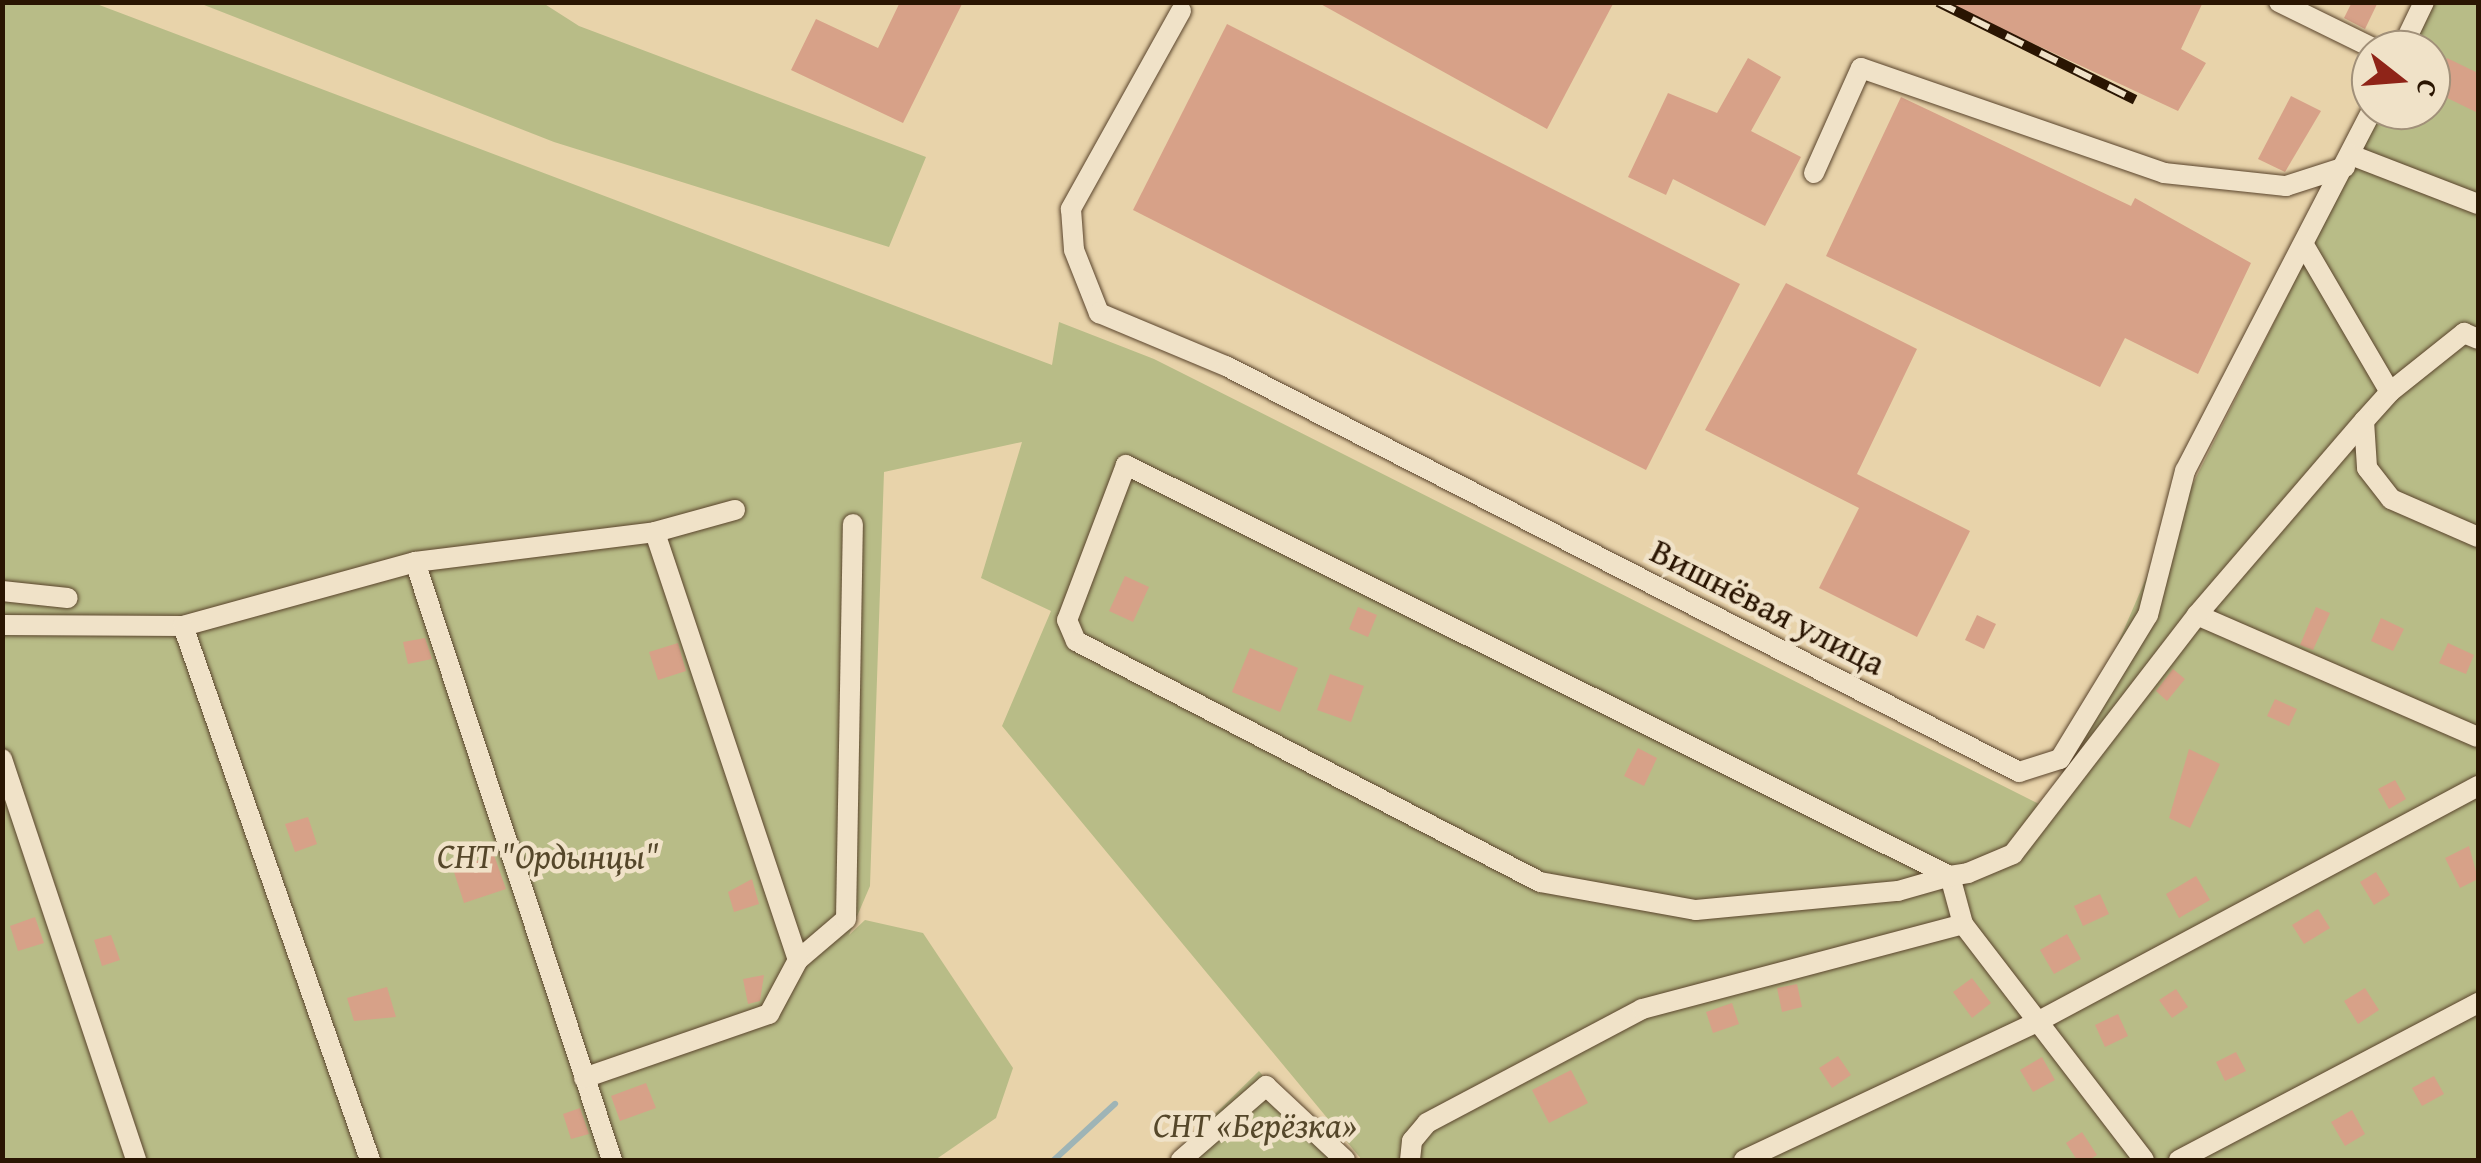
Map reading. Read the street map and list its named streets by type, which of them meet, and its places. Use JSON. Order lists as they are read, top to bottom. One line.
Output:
{"streets":{"street":["Вишнёвая улица"]},"parks":["СНТ \"Ордынцы\"","СНТ «Берёзка»"],"north":"right"}
